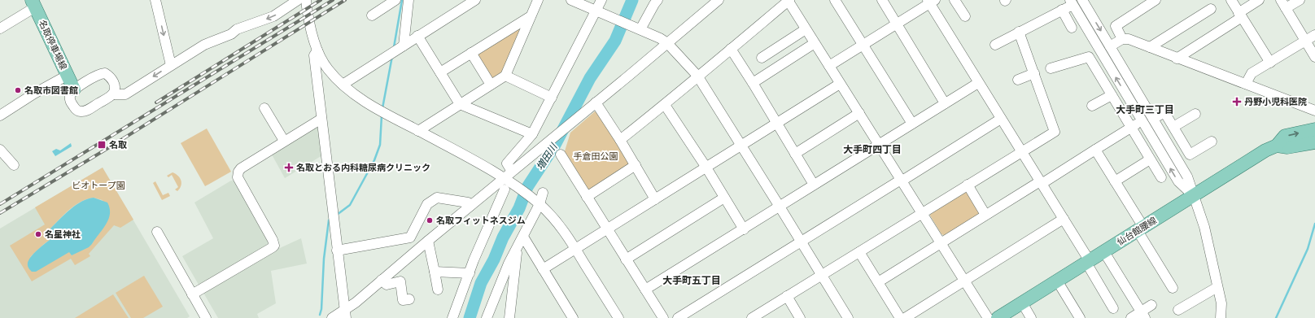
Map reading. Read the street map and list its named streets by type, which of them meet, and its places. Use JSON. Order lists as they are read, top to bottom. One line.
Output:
{"streets":{"main road":["名取停車場線","仙台館腰線"]},"districts":["大手町三丁目","大手町四丁目","大手町五丁目"],"water":["増田川"],"parks":["手倉田公園","ビオトープ園"],"places":{"other":["名取市図書館","名取フィットネスジム","名星神社"],"health":["丹野小児科医院","名取とおる内科糖尿病クリニック"],"transit":["名取"]}}
